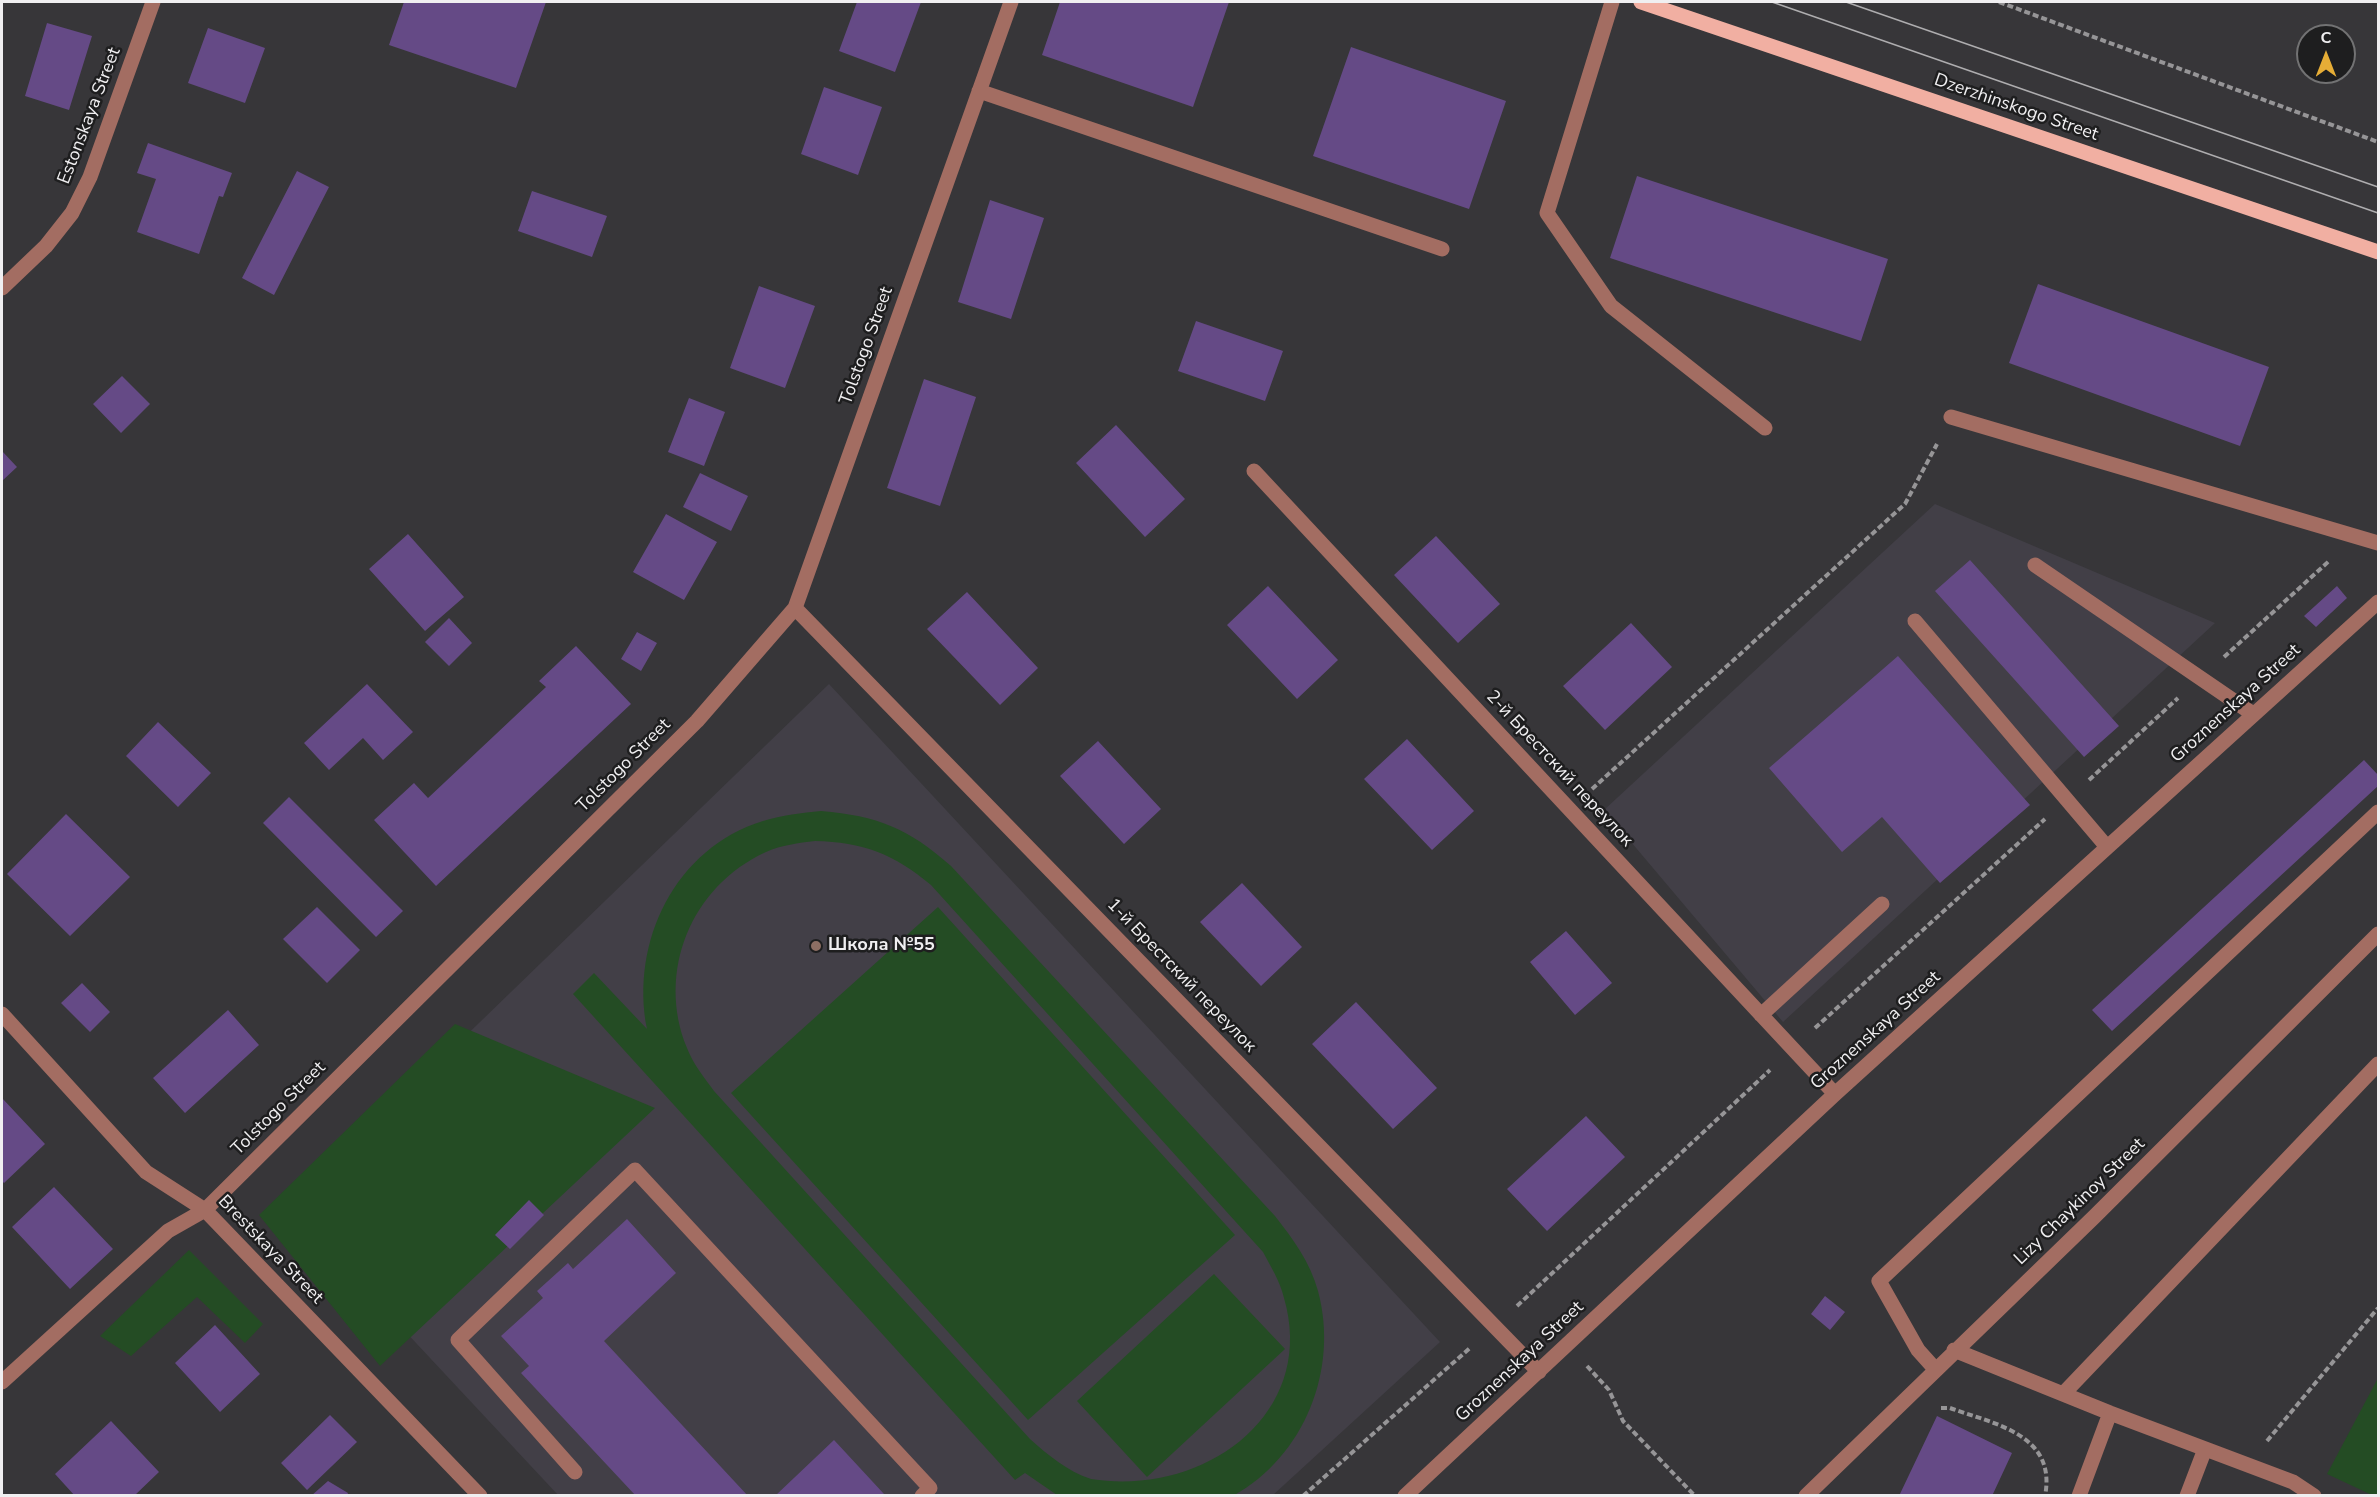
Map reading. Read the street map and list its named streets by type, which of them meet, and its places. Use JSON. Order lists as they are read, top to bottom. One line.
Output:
{"streets":{"main road":["Dzerzhinskogo Street"],"street":["Estonskaya Street","Tolstogo Street","Groznenskaya Street","2-й Брестский переулок","1-й Брестский переулок","Lizy Chaykinoy Street","Brestskaya Street"]},"crossings":[["Tolstogo Street","1-й Брестский переулок"],["Tolstogo Street","Brestskaya Street"],["Groznenskaya Street","2-й Брестский переулок"],["Groznenskaya Street","1-й Брестский переулок"]],"places":["Школа №55"],"north":"top"}
